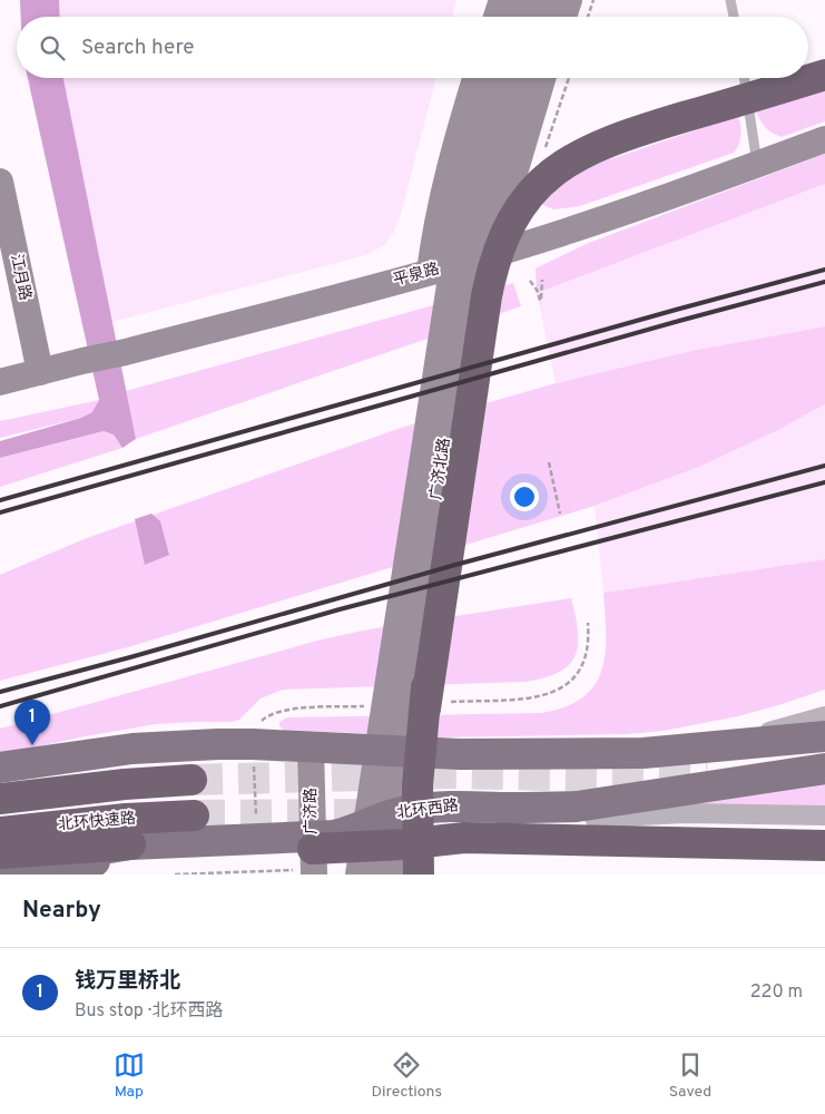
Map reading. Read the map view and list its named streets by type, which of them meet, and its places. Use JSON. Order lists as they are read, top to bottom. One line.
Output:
{"streets":{"highway":["北环快速路"],"main road":["平泉路","江月路","广济北路","北环西路","广济路"]},"crossings":[["平泉路","江月路"],["北环西路","广济路"]],"page":{"search":"Search here","pins":"1","heading":"Nearby","list":[{"mark":"1","name":"钱万里桥北","note":"Bus stop · 北环西路","value":"220 m"}],"nav":["Map","Directions","Saved"]}}
